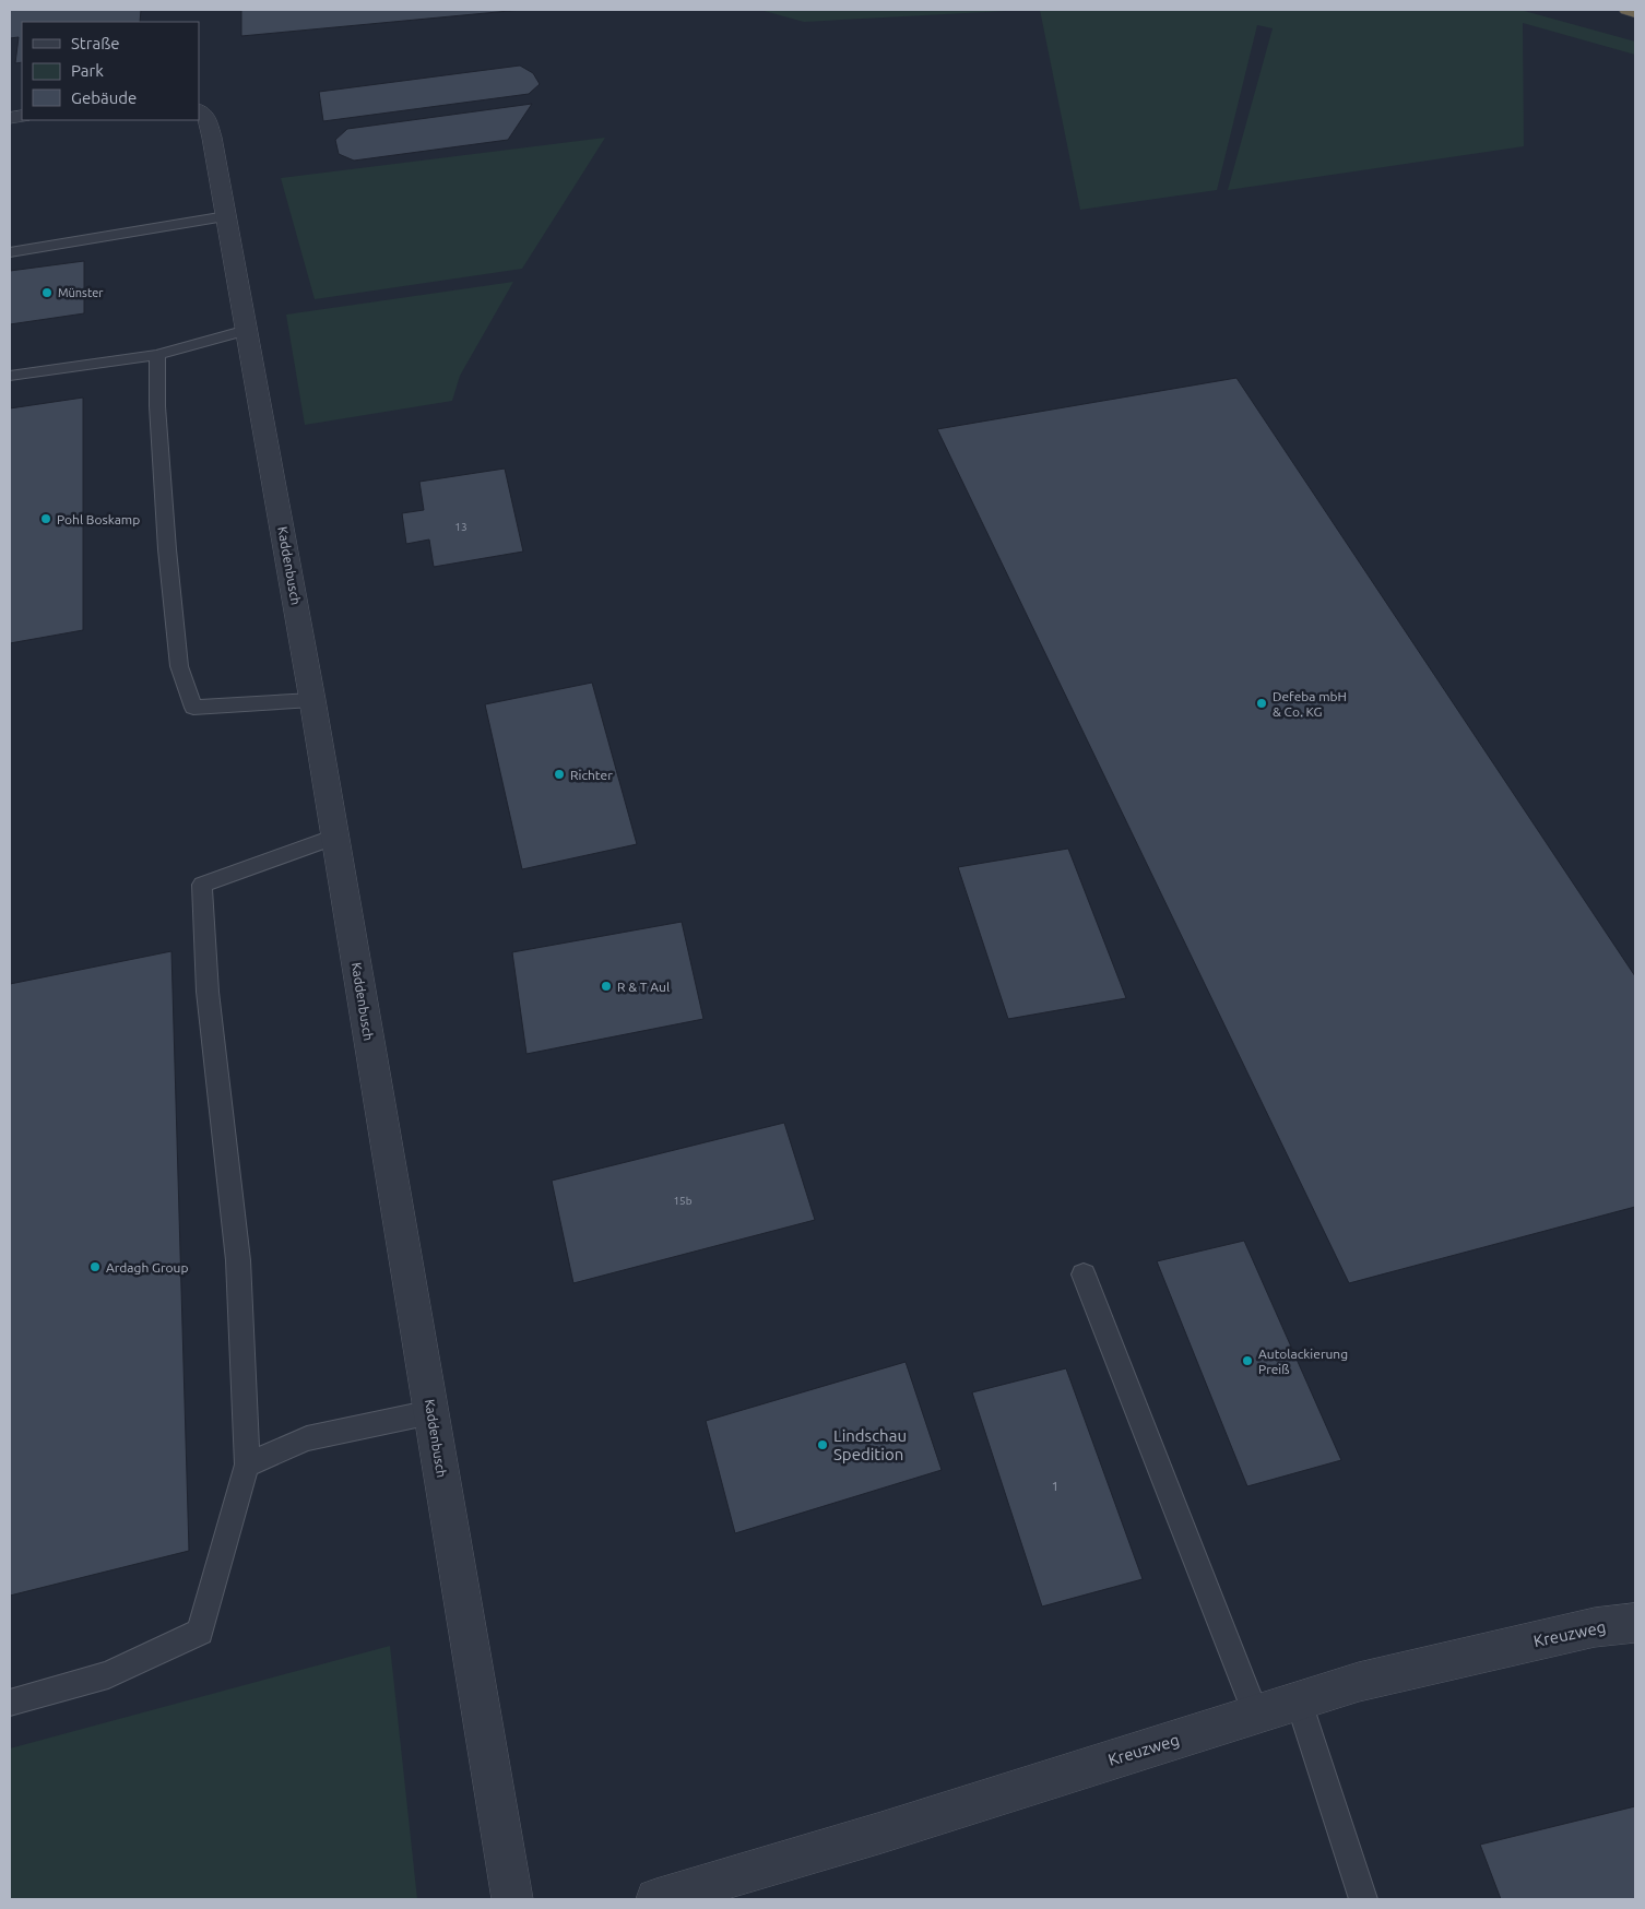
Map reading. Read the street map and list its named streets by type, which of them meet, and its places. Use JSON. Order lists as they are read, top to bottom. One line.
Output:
{"streets":{"street":["Kaddenbusch","Kreuzweg"]},"places":["Münster","Pohl Boskamp","Defeba mbH & Co. KG","Richter","R & T Aul","Ardagh Group","Autolackierung Preiß","Lindschau Spedition"],"house_numbers":["13","15b","1"],"legend":["Straße","Park","Gebäude"]}
